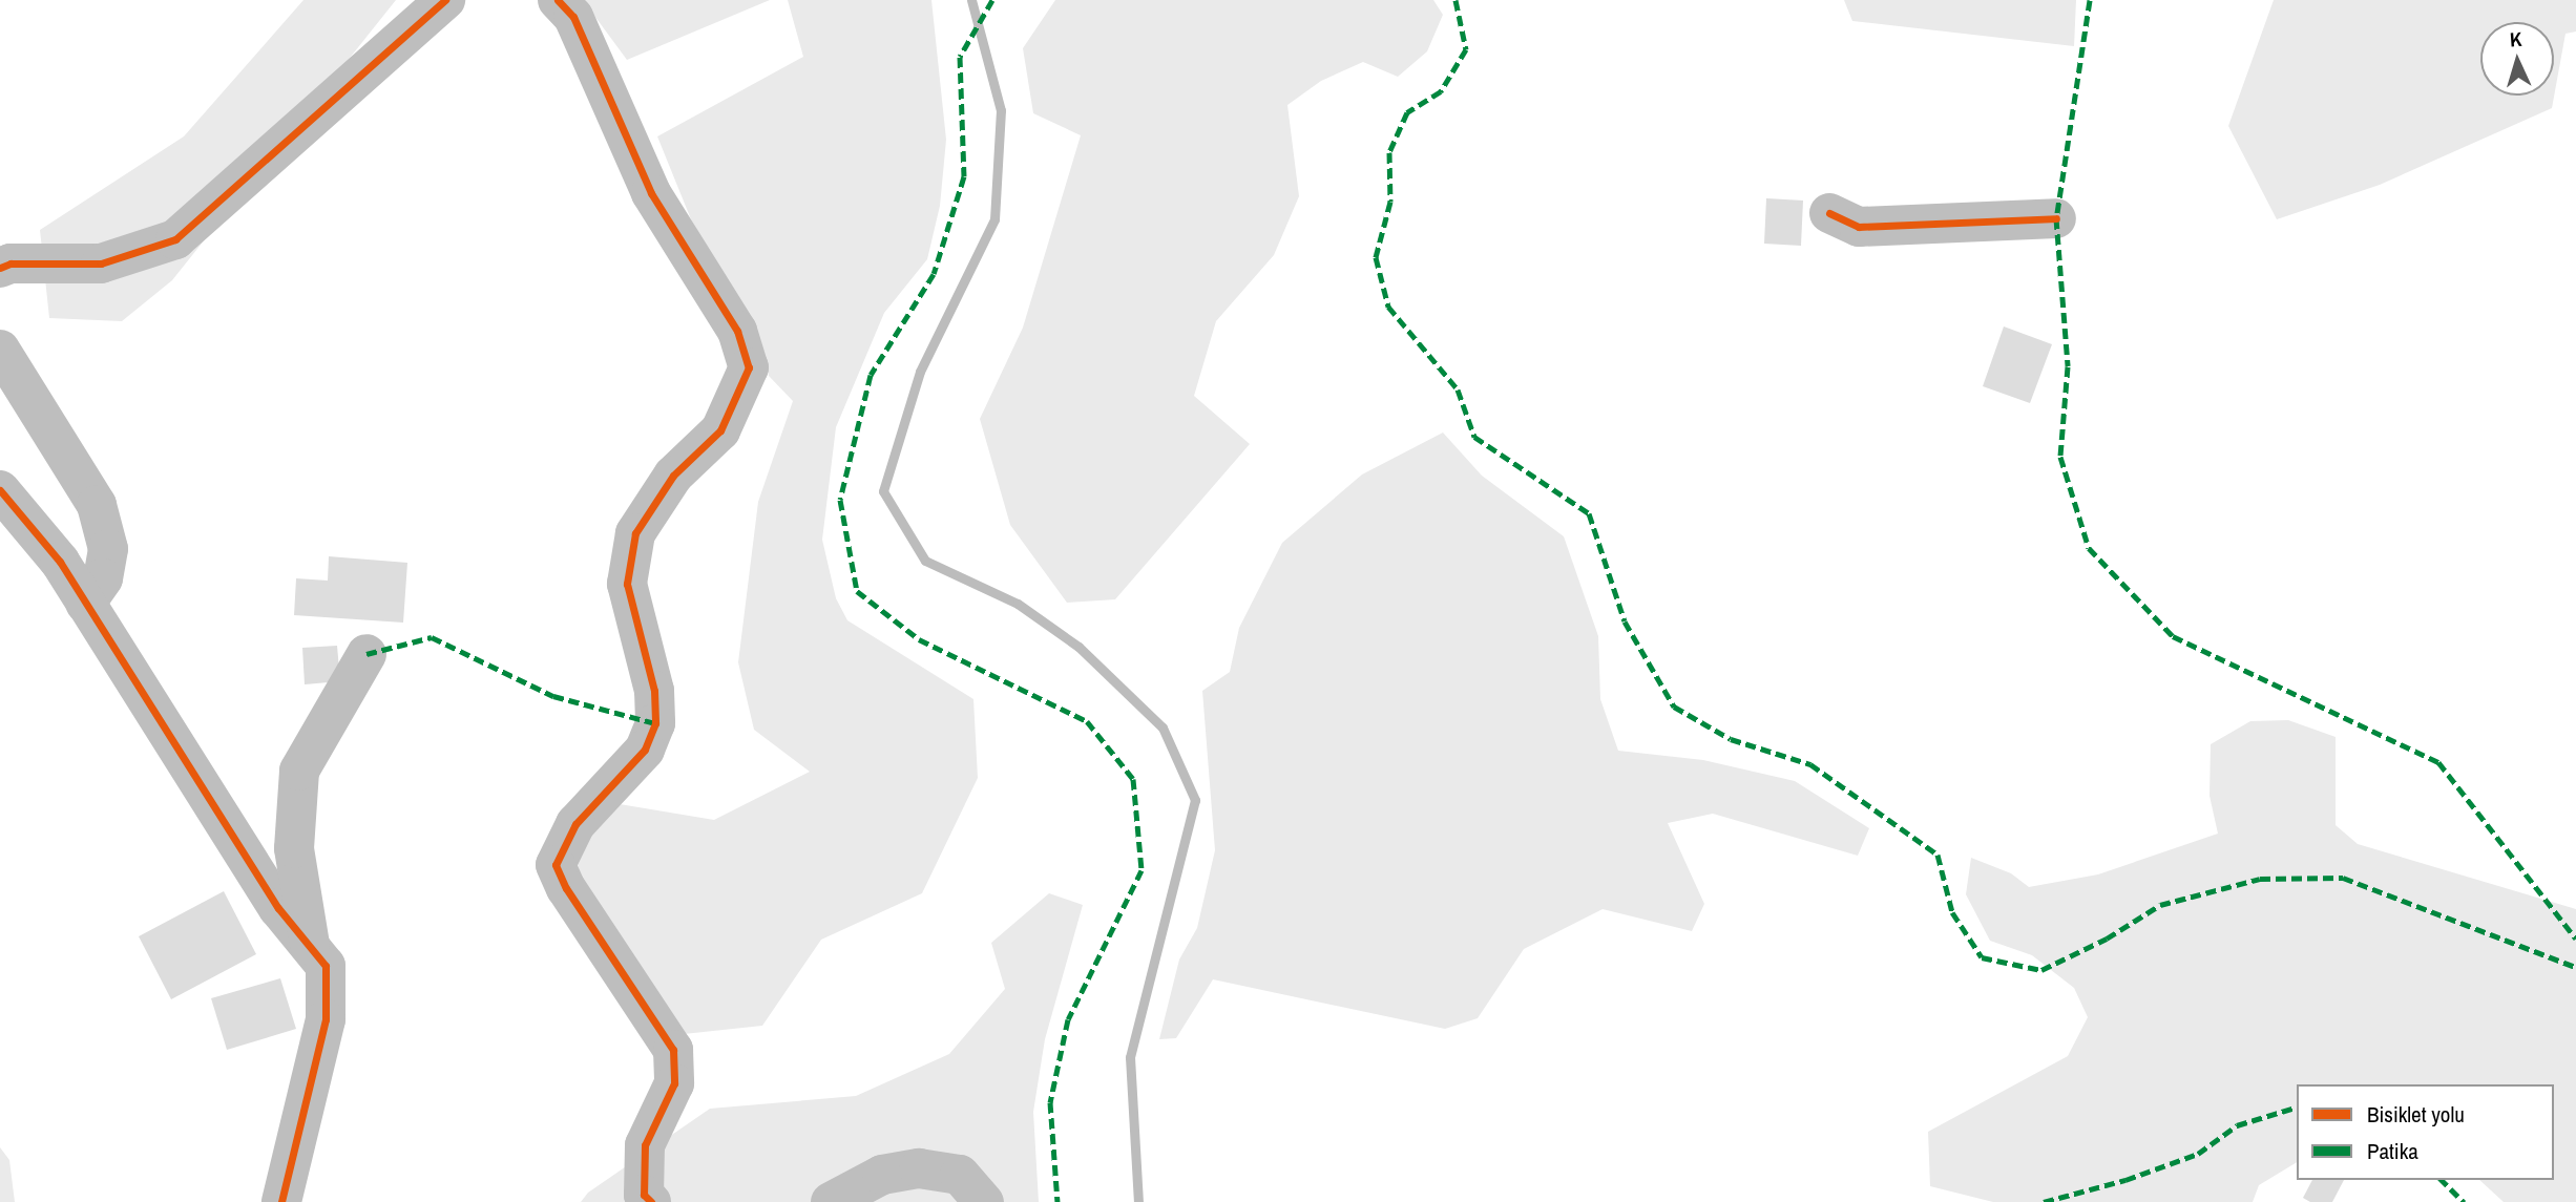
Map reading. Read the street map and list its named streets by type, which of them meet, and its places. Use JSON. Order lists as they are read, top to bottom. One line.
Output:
{"legend":["Bisiklet yolu","Patika"],"north":"top"}
